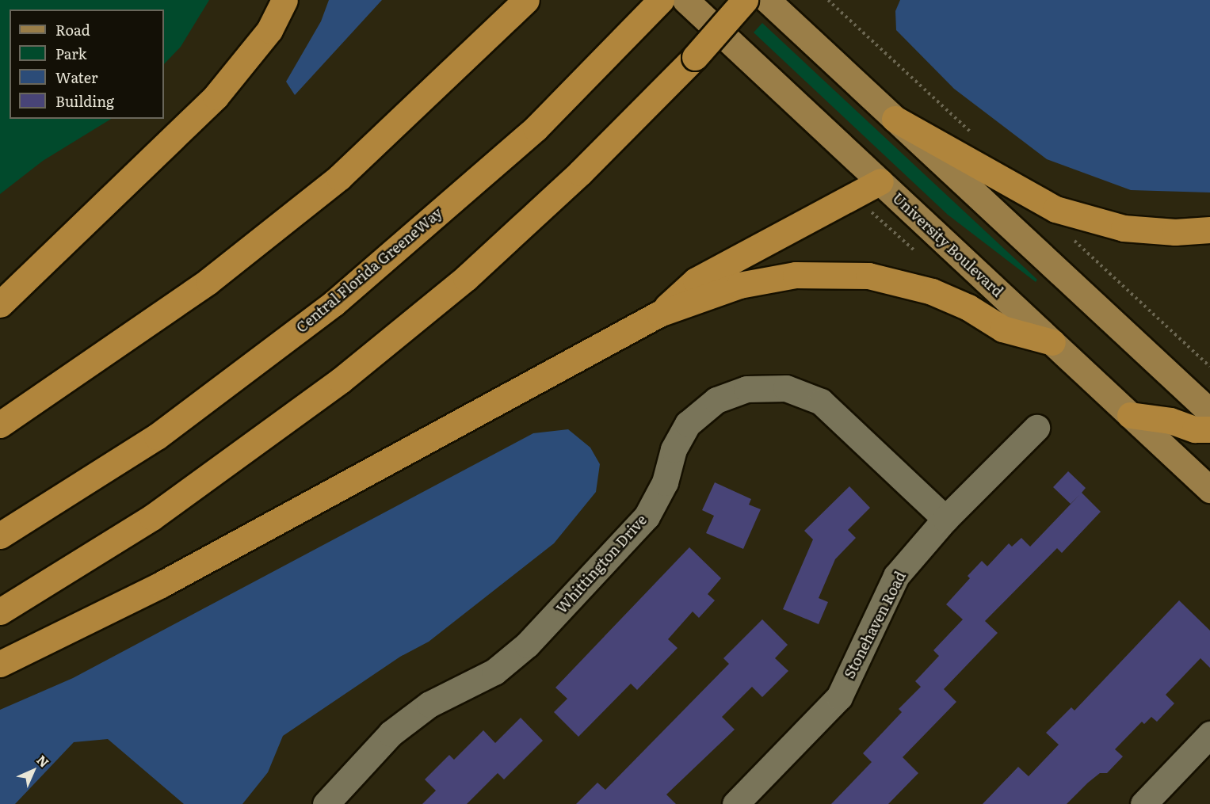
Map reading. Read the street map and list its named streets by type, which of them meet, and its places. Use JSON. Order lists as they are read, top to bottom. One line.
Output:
{"streets":{"highway":["Central Florida GreeneWay"],"main road":["University Boulevard"],"street":["Whittington Drive","Stonehaven Road"]},"crossings":[["Whittington Drive","Stonehaven Road"]],"legend":["Road","Park","Water","Building"],"north":"top right"}
